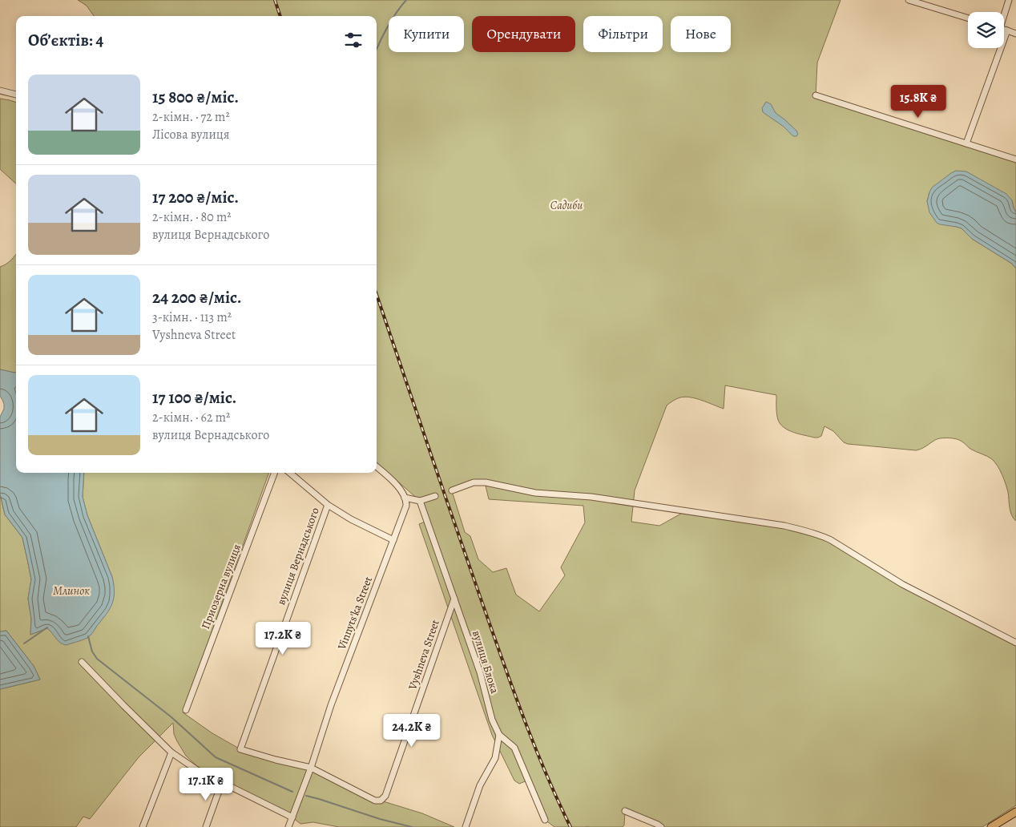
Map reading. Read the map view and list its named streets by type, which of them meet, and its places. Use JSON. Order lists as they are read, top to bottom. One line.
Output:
{"streets":{"street":["вулиця Вернадського","Приозерна вулиця","Vinnyts'ka Street","Vyshneva Street","вулиця Блока"]},"crossings":[["вулиця Вернадського","Vinnyts'ka Street"],["вулиця Вернадського","Vyshneva Street"],["Vinnyts'ka Street","Vyshneva Street"],["Vyshneva Street","вулиця Блока"]],"water":["Млинок"],"parks":["Садиби"],"page":{"chip":["Купити","Орендувати","Фільтри","Нове"],"heading":"Об’єктів: 4","list":[{"name":"15 800 ₴/міс.","note":"2-кімн. · 72 m² · Лісова вулиця"},{"name":"17 200 ₴/міс.","note":"2-кімн. · 80 m² · вулиця Вернадського"},{"name":"24 200 ₴/міс.","note":"3-кімн. · 113 m² · Vyshneva Street"},{"name":"17 100 ₴/міс.","note":"2-кімн. · 62 m² · вулиця Вернадського"}],"price":["15.8K ₴","17.2K ₴","24.2K ₴","17.1K ₴"]}}
